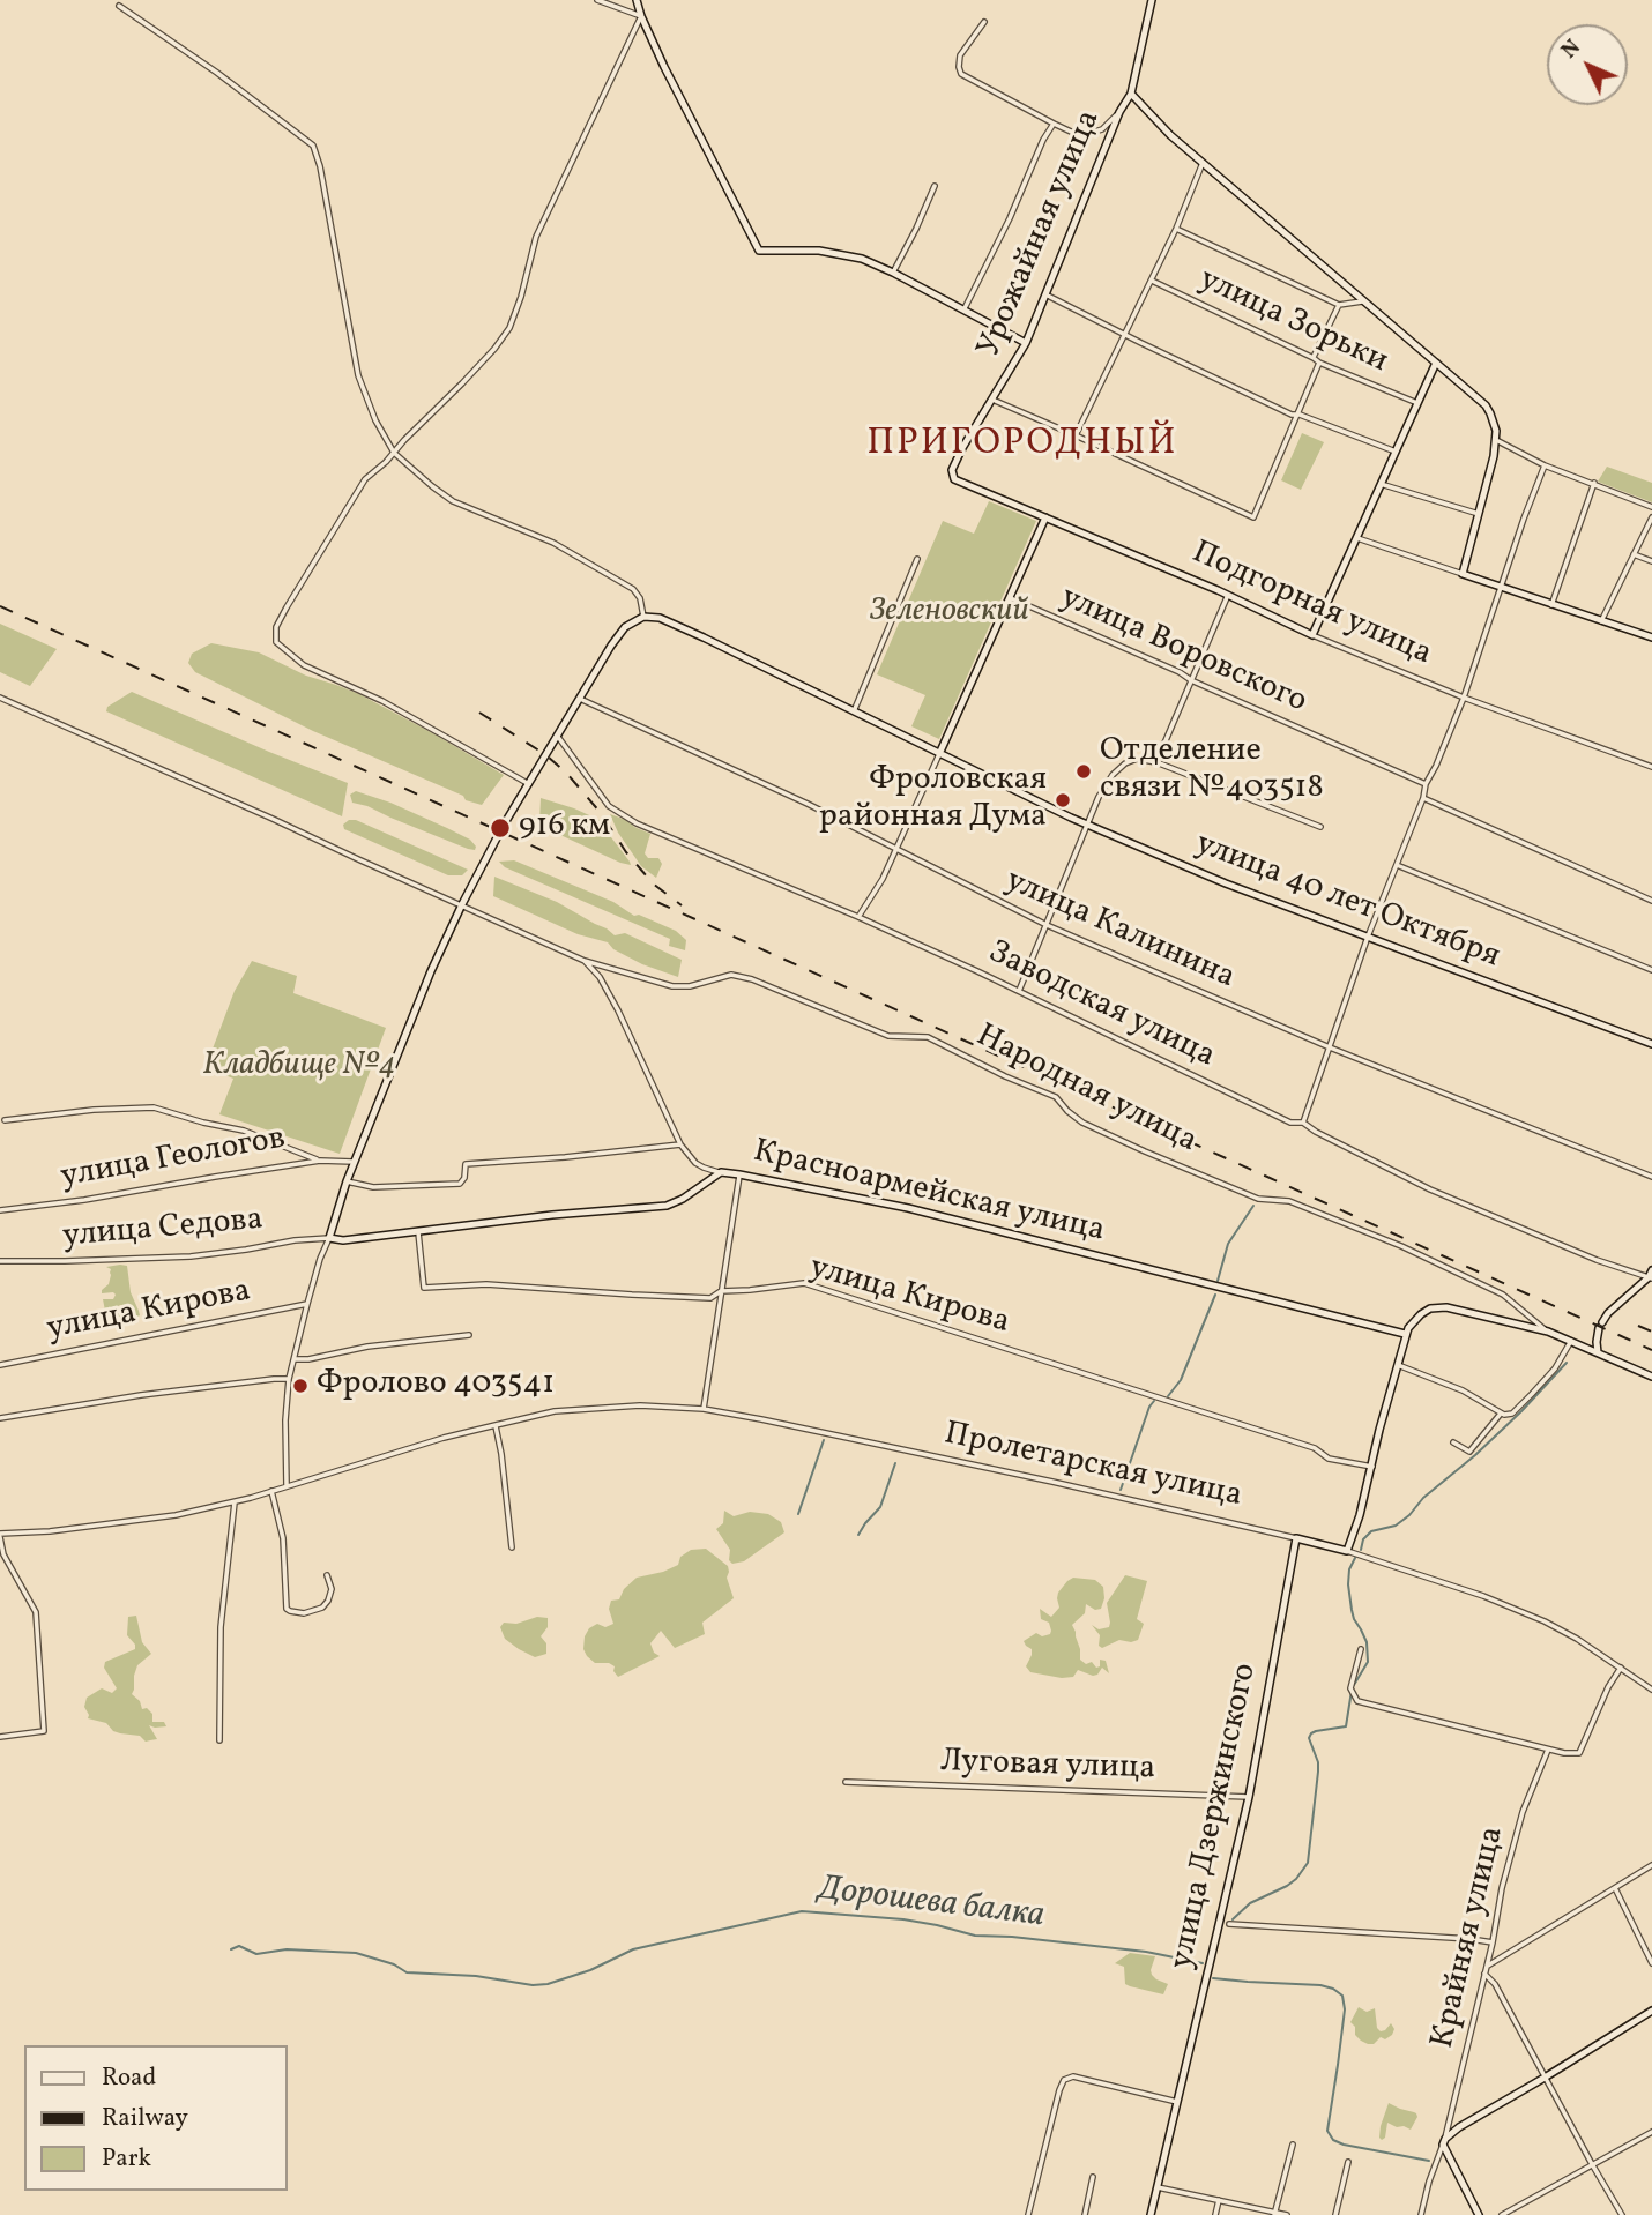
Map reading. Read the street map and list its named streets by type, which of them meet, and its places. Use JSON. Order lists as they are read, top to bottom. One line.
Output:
{"streets":{"street":["Урожайная улица","улица Зорьки","Подгорная улица","улица Воровского","улица 40 лет Октября","улица Калинина","Заводская улица","Народная улица","улица Геологов","Красноармейская улица","улица Седова","улица Кирова","Пролетарская улица","Луговая улица","улица Дзержинского","Крайняя улица"]},"crossings":[["Урожайная улица","Подгорная улица"],["Народная улица","Красноармейская улица"],["Красноармейская улица","улица Седова"],["Красноармейская улица","улица Кирова"],["Пролетарская улица","улица Дзержинского"],["Луговая улица","улица Дзержинского"]],"districts":["ПРИГОРОДНЫЙ"],"water":["Дорошева балка"],"parks":["Зеленовский","Кладбище №4"],"places":["Отделение связи №403518","Фроловская районная Дума","916 км","Фролово 403541"],"legend":["Road","Railway","Park"],"north":"top left"}
